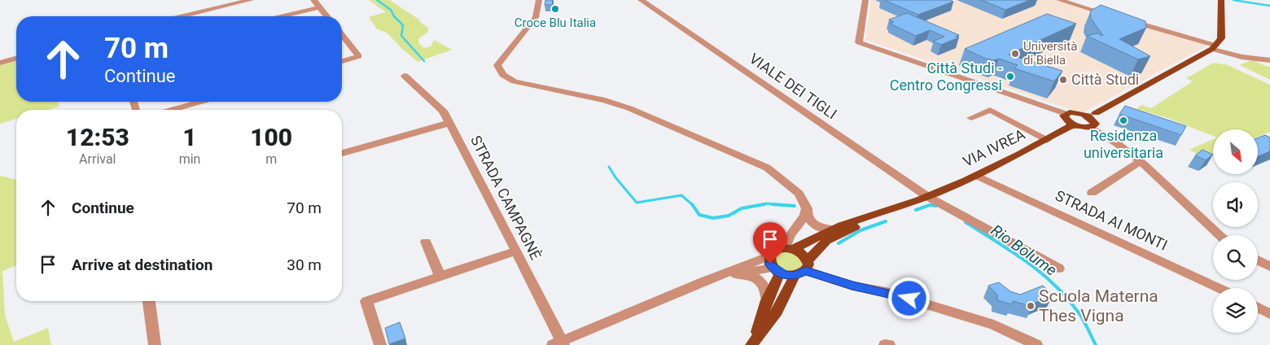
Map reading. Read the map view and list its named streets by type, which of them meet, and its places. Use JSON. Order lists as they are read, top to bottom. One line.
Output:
{"streets":{"main road":["VIA IVREA"],"street":["VIALE DEI TIGLI","STRADA CAMPAGNÈ","STRADA AI MONTI"]},"crossings":[["VIALE DEI TIGLI","VIA IVREA"],["VIA IVREA","STRADA AI MONTI"]],"water":["Rio Bolume"],"places":["Croce Blu Italia","Università di Biella","Città Studi - Centro Congressi","Città Studi","Residenza universitaria","Scuola Materna Thes Vigna"],"north":"bottom right","page":{"turn":["70 m","Continue"],"eta":["12:53","Arrival","1","min","100","m"],"list":[{"name":"Continue","value":"70 m"},{"name":"Arrive at destination","value":"30 m"}]}}
